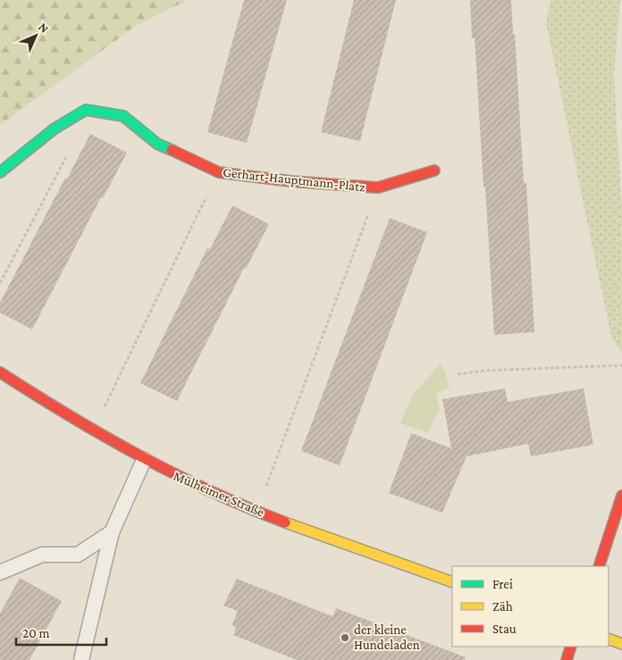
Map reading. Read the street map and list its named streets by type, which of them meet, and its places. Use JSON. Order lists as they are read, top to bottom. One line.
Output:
{"streets":{"street":["Gerhart-Hauptmann-Platz","Mülheimer Straße"]},"places":["der kleine Hundeladen"],"legend":["Frei","Zäh","Stau"],"scale_bar":"20 m","north":"top right"}
